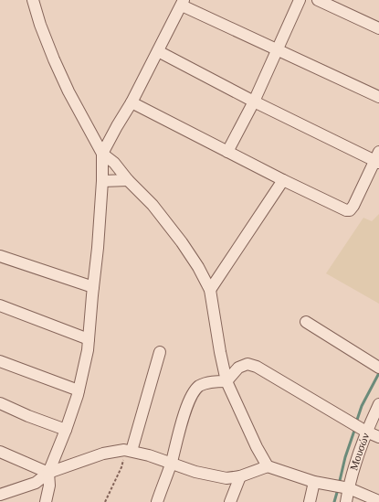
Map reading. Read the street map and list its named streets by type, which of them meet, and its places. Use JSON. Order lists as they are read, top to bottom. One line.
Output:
{"streets":{"street":["Μουσών"]}}
